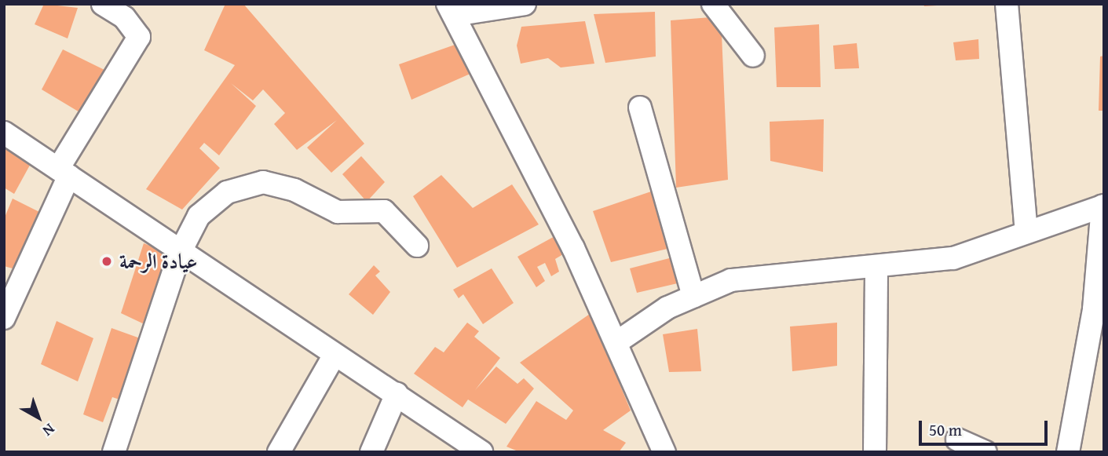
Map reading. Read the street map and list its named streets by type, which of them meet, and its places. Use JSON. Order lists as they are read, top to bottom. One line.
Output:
{"places":["عيادة الرحمة"],"scale_bar":"50 m","north":"bottom right"}
